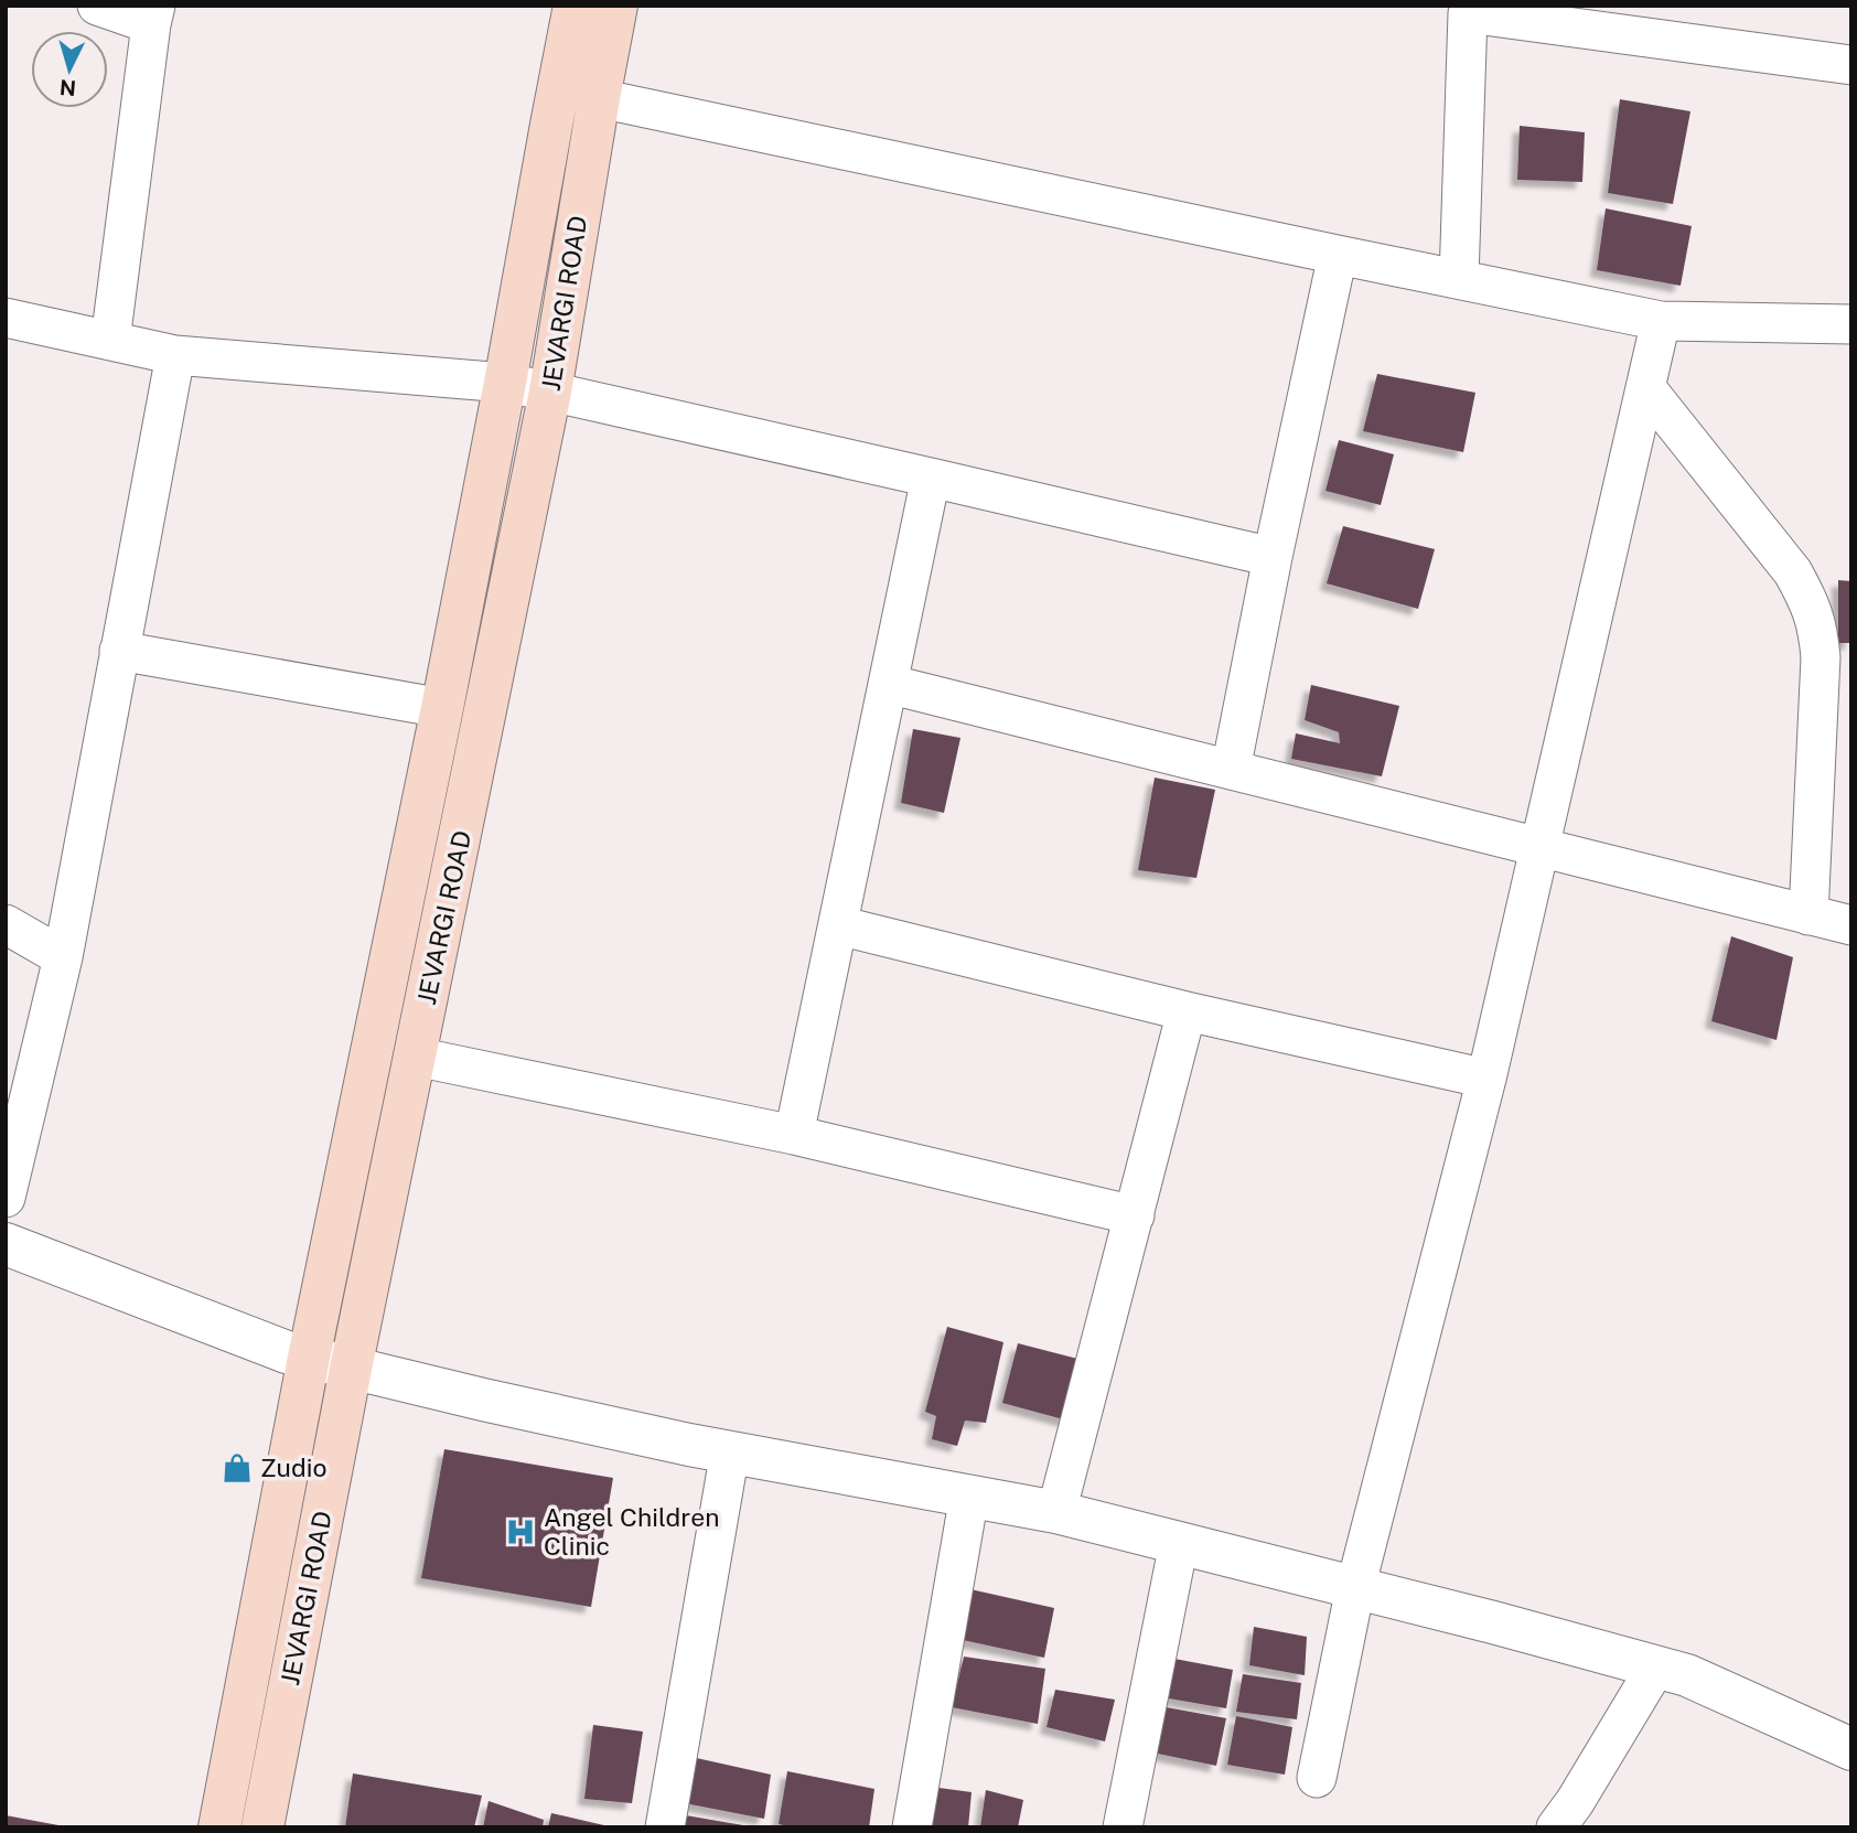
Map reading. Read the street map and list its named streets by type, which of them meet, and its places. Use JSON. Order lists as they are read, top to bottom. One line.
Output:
{"streets":{"main road":["JEVARGI ROAD"]},"places":{"shop":["Zudio"],"hospital":["Angel Children Clinic"]},"north":"bottom"}
